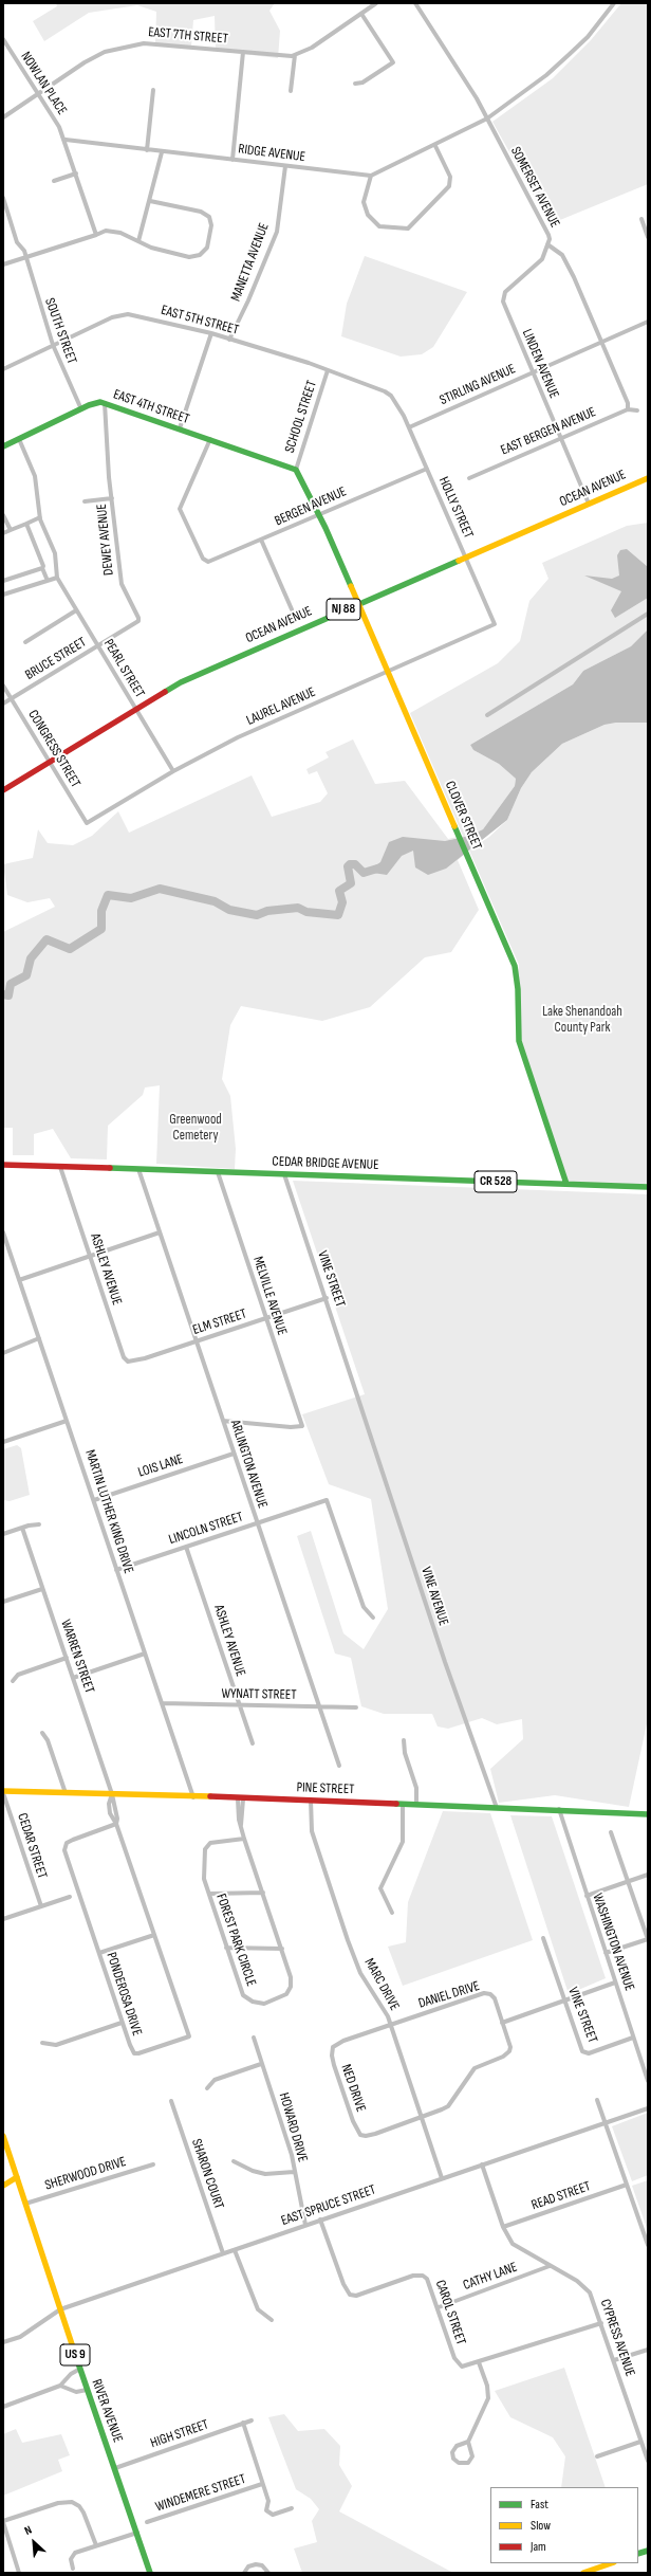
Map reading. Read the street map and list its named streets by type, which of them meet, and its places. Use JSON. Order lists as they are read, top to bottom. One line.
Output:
{"streets":{"main road":["EAST 4TH STREET","OCEAN AVENUE","NJ 88","CLOVER STREET","CEDAR BRIDGE AVENUE","CR 528","PINE STREET","US 9","RIVER AVENUE"],"street":["EAST 7TH STREET","NOWLAN PLACE","RIDGE AVENUE","SOMERSET AVENUE","MANETTA AVENUE","EAST 5TH STREET","SOUTH STREET","LINDEN AVENUE","STIRLING AVENUE","SCHOOL STREET","EAST BERGEN AVENUE","BERGEN AVENUE","HOLLY STREET","DEWEY AVENUE","BRUCE STREET","PEARL STREET","LAUREL AVENUE","CONGRESS STREET","ASHLEY AVENUE","VINE STREET","MELVILLE AVENUE","ELM STREET","ARLINGTON AVENUE","LOIS LANE","MARTIN LUTHER KING DRIVE","LINCOLN STREET","VINE AVENUE","WARREN STREET","WYNATT STREET","CEDAR STREET","FOREST PARK CIRCLE","WASHINGTON AVENUE","MARC DRIVE","PONDEROSA DRIVE","DANIEL DRIVE","NED DRIVE","HOWARD DRIVE","SHERWOOD DRIVE","SHARON COURT","READ STREET","EAST SPRUCE STREET","CATHY LANE","CAROL STREET","CYPRESS AVENUE","HIGH STREET","WINDEMERE STREET"]},"crossings":[["EAST 7TH STREET","NOWLAN PLACE"],["NOWLAN PLACE","RIDGE AVENUE"],["RIDGE AVENUE","MANETTA AVENUE"],["SOMERSET AVENUE","LINDEN AVENUE"],["SOMERSET AVENUE","STIRLING AVENUE"],["SOMERSET AVENUE","EAST BERGEN AVENUE"],["MANETTA AVENUE","EAST 5TH STREET"],["EAST 5TH STREET","SOUTH STREET"],["EAST 5TH STREET","SCHOOL STREET"],["EAST 5TH STREET","HOLLY STREET"],["SOUTH STREET","EAST 4TH STREET"],["LINDEN AVENUE","STIRLING AVENUE"],["LINDEN AVENUE","EAST BERGEN AVENUE"],["LINDEN AVENUE","OCEAN AVENUE"],["STIRLING AVENUE","HOLLY STREET"],["EAST 4TH STREET","SCHOOL STREET"],["EAST 4TH STREET","BERGEN AVENUE"],["EAST 4TH STREET","DEWEY AVENUE"],["EAST 4TH STREET","CLOVER STREET"],["SCHOOL STREET","CLOVER STREET"],["OCEAN AVENUE","HOLLY STREET"],["OCEAN AVENUE","PEARL STREET"],["OCEAN AVENUE","CONGRESS STREET"],["OCEAN AVENUE","CLOVER STREET"],["BERGEN AVENUE","HOLLY STREET"],["BERGEN AVENUE","CLOVER STREET"],["HOLLY STREET","LAUREL AVENUE"],["DEWEY AVENUE","BRUCE STREET"],["DEWEY AVENUE","PEARL STREET"],["BRUCE STREET","PEARL STREET"],["BRUCE STREET","CONGRESS STREET"],["PEARL STREET","LAUREL AVENUE"],["LAUREL AVENUE","CONGRESS STREET"],["LAUREL AVENUE","CLOVER STREET"],["CLOVER STREET","CEDAR BRIDGE AVENUE"],["CEDAR BRIDGE AVENUE","ASHLEY AVENUE"],["CEDAR BRIDGE AVENUE","VINE STREET"],["CEDAR BRIDGE AVENUE","MELVILLE AVENUE"],["CEDAR BRIDGE AVENUE","ARLINGTON AVENUE"],["ASHLEY AVENUE","ELM STREET"],["ASHLEY AVENUE","LINCOLN STREET"],["ASHLEY AVENUE","WYNATT STREET"],["VINE STREET","ELM STREET"],["VINE STREET","VINE AVENUE"],["VINE STREET","WASHINGTON AVENUE"],["MELVILLE AVENUE","ELM STREET"],["MELVILLE AVENUE","ARLINGTON AVENUE"],["ELM STREET","ARLINGTON AVENUE"],["ARLINGTON AVENUE","LOIS LANE"],["ARLINGTON AVENUE","LINCOLN STREET"],["ARLINGTON AVENUE","WYNATT STREET"],["LOIS LANE","MARTIN LUTHER KING DRIVE"],["MARTIN LUTHER KING DRIVE","LINCOLN STREET"],["MARTIN LUTHER KING DRIVE","WYNATT STREET"],["MARTIN LUTHER KING DRIVE","PINE STREET"],["VINE AVENUE","PINE STREET"],["WARREN STREET","PINE STREET"],["WARREN STREET","PONDEROSA DRIVE"],["PINE STREET","CEDAR STREET"],["PINE STREET","FOREST PARK CIRCLE"],["PINE STREET","WASHINGTON AVENUE"],["PINE STREET","MARC DRIVE"],["PINE STREET","PONDEROSA DRIVE"],["MARC DRIVE","DANIEL DRIVE"],["MARC DRIVE","NED DRIVE"],["MARC DRIVE","EAST SPRUCE STREET"],["DANIEL DRIVE","NED DRIVE"],["HOWARD DRIVE","EAST SPRUCE STREET"],["SHERWOOD DRIVE","RIVER AVENUE"],["SHARON COURT","EAST SPRUCE STREET"],["READ STREET","CYPRESS AVENUE"],["EAST SPRUCE STREET","CAROL STREET"],["EAST SPRUCE STREET","CYPRESS AVENUE"],["EAST SPRUCE STREET","RIVER AVENUE"],["CATHY LANE","CAROL STREET"],["CATHY LANE","CYPRESS AVENUE"],["CAROL STREET","CYPRESS AVENUE"],["RIVER AVENUE","HIGH STREET"]],"parks":["Lake Shenandoah County Park","Greenwood Cemetery"],"legend":["Fast","Slow","Jam"],"north":"top left"}
